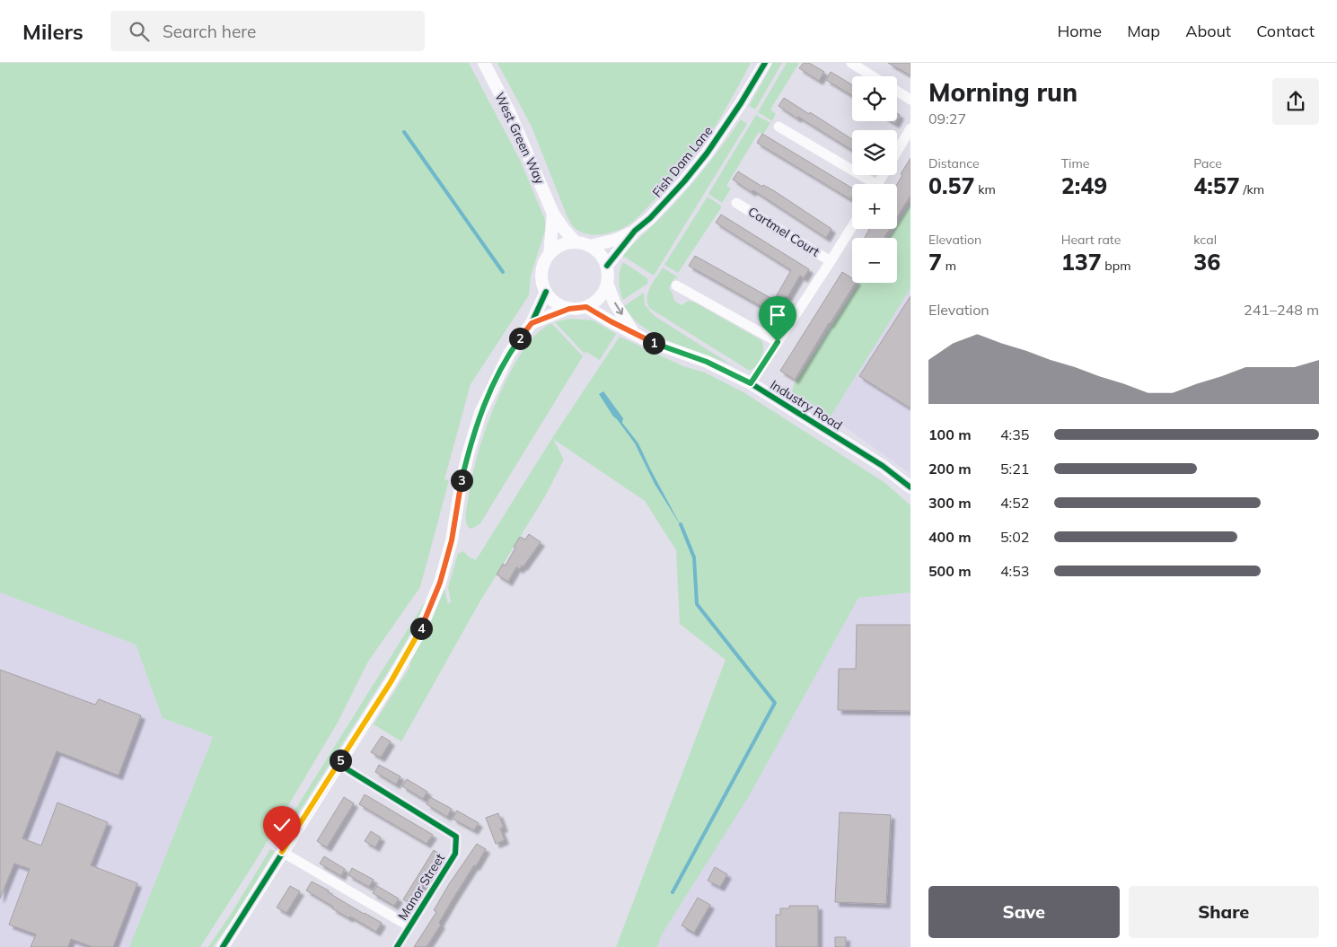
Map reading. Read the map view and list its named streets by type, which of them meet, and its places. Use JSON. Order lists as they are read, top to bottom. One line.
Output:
{"streets":{"street":["West Green Way","Fish Dam Lane","Cartmel Court","Industry Road","Manor Street"]},"crossings":[["West Green Way","Fish Dam Lane"],["West Green Way","Industry Road"],["Fish Dam Lane","Industry Road"]],"page":{"header":"Milers","search":"Search here","nav":["Home","Map","About","Contact"],"heading":["Morning run","09:27"],"map_buttons":["+","−"],"stats":[["Distance","0.57 km"],["Time","2:49"],["Pace","4:57 /km"],["Elevation","7 m"],["Heart rate","137 bpm"],["kcal","36"]],"chart":["Elevation","241–248 m"],"pins":["2","1","3","4","5"],"list":[{"name":"100 m","note":"4:35"},{"name":"200 m","note":"5:21"},{"name":"300 m","note":"4:52"},{"name":"400 m","note":"5:02"},{"name":"500 m","note":"4:53"}],"buttons":["Save","Share"]}}
